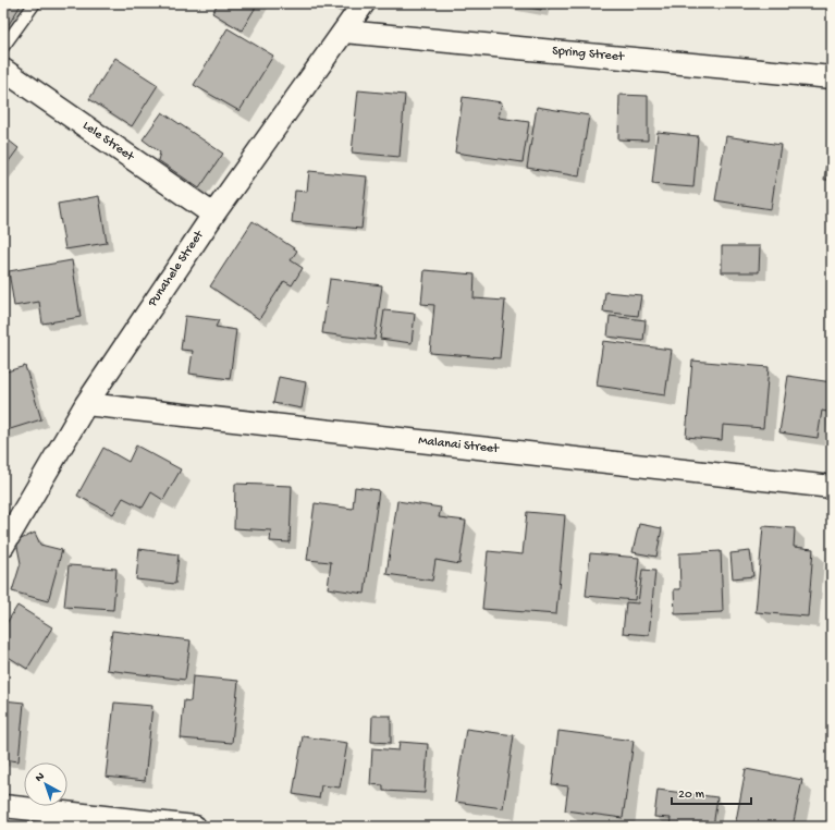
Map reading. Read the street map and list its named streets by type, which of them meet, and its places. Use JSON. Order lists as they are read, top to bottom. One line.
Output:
{"streets":{"street":["Spring Street","Lele Street","Punahele Street","Malanai Street"]},"crossings":[["Spring Street","Punahele Street"],["Lele Street","Punahele Street"],["Punahele Street","Malanai Street"]],"scale_bar":"20 m","north":"top left"}
